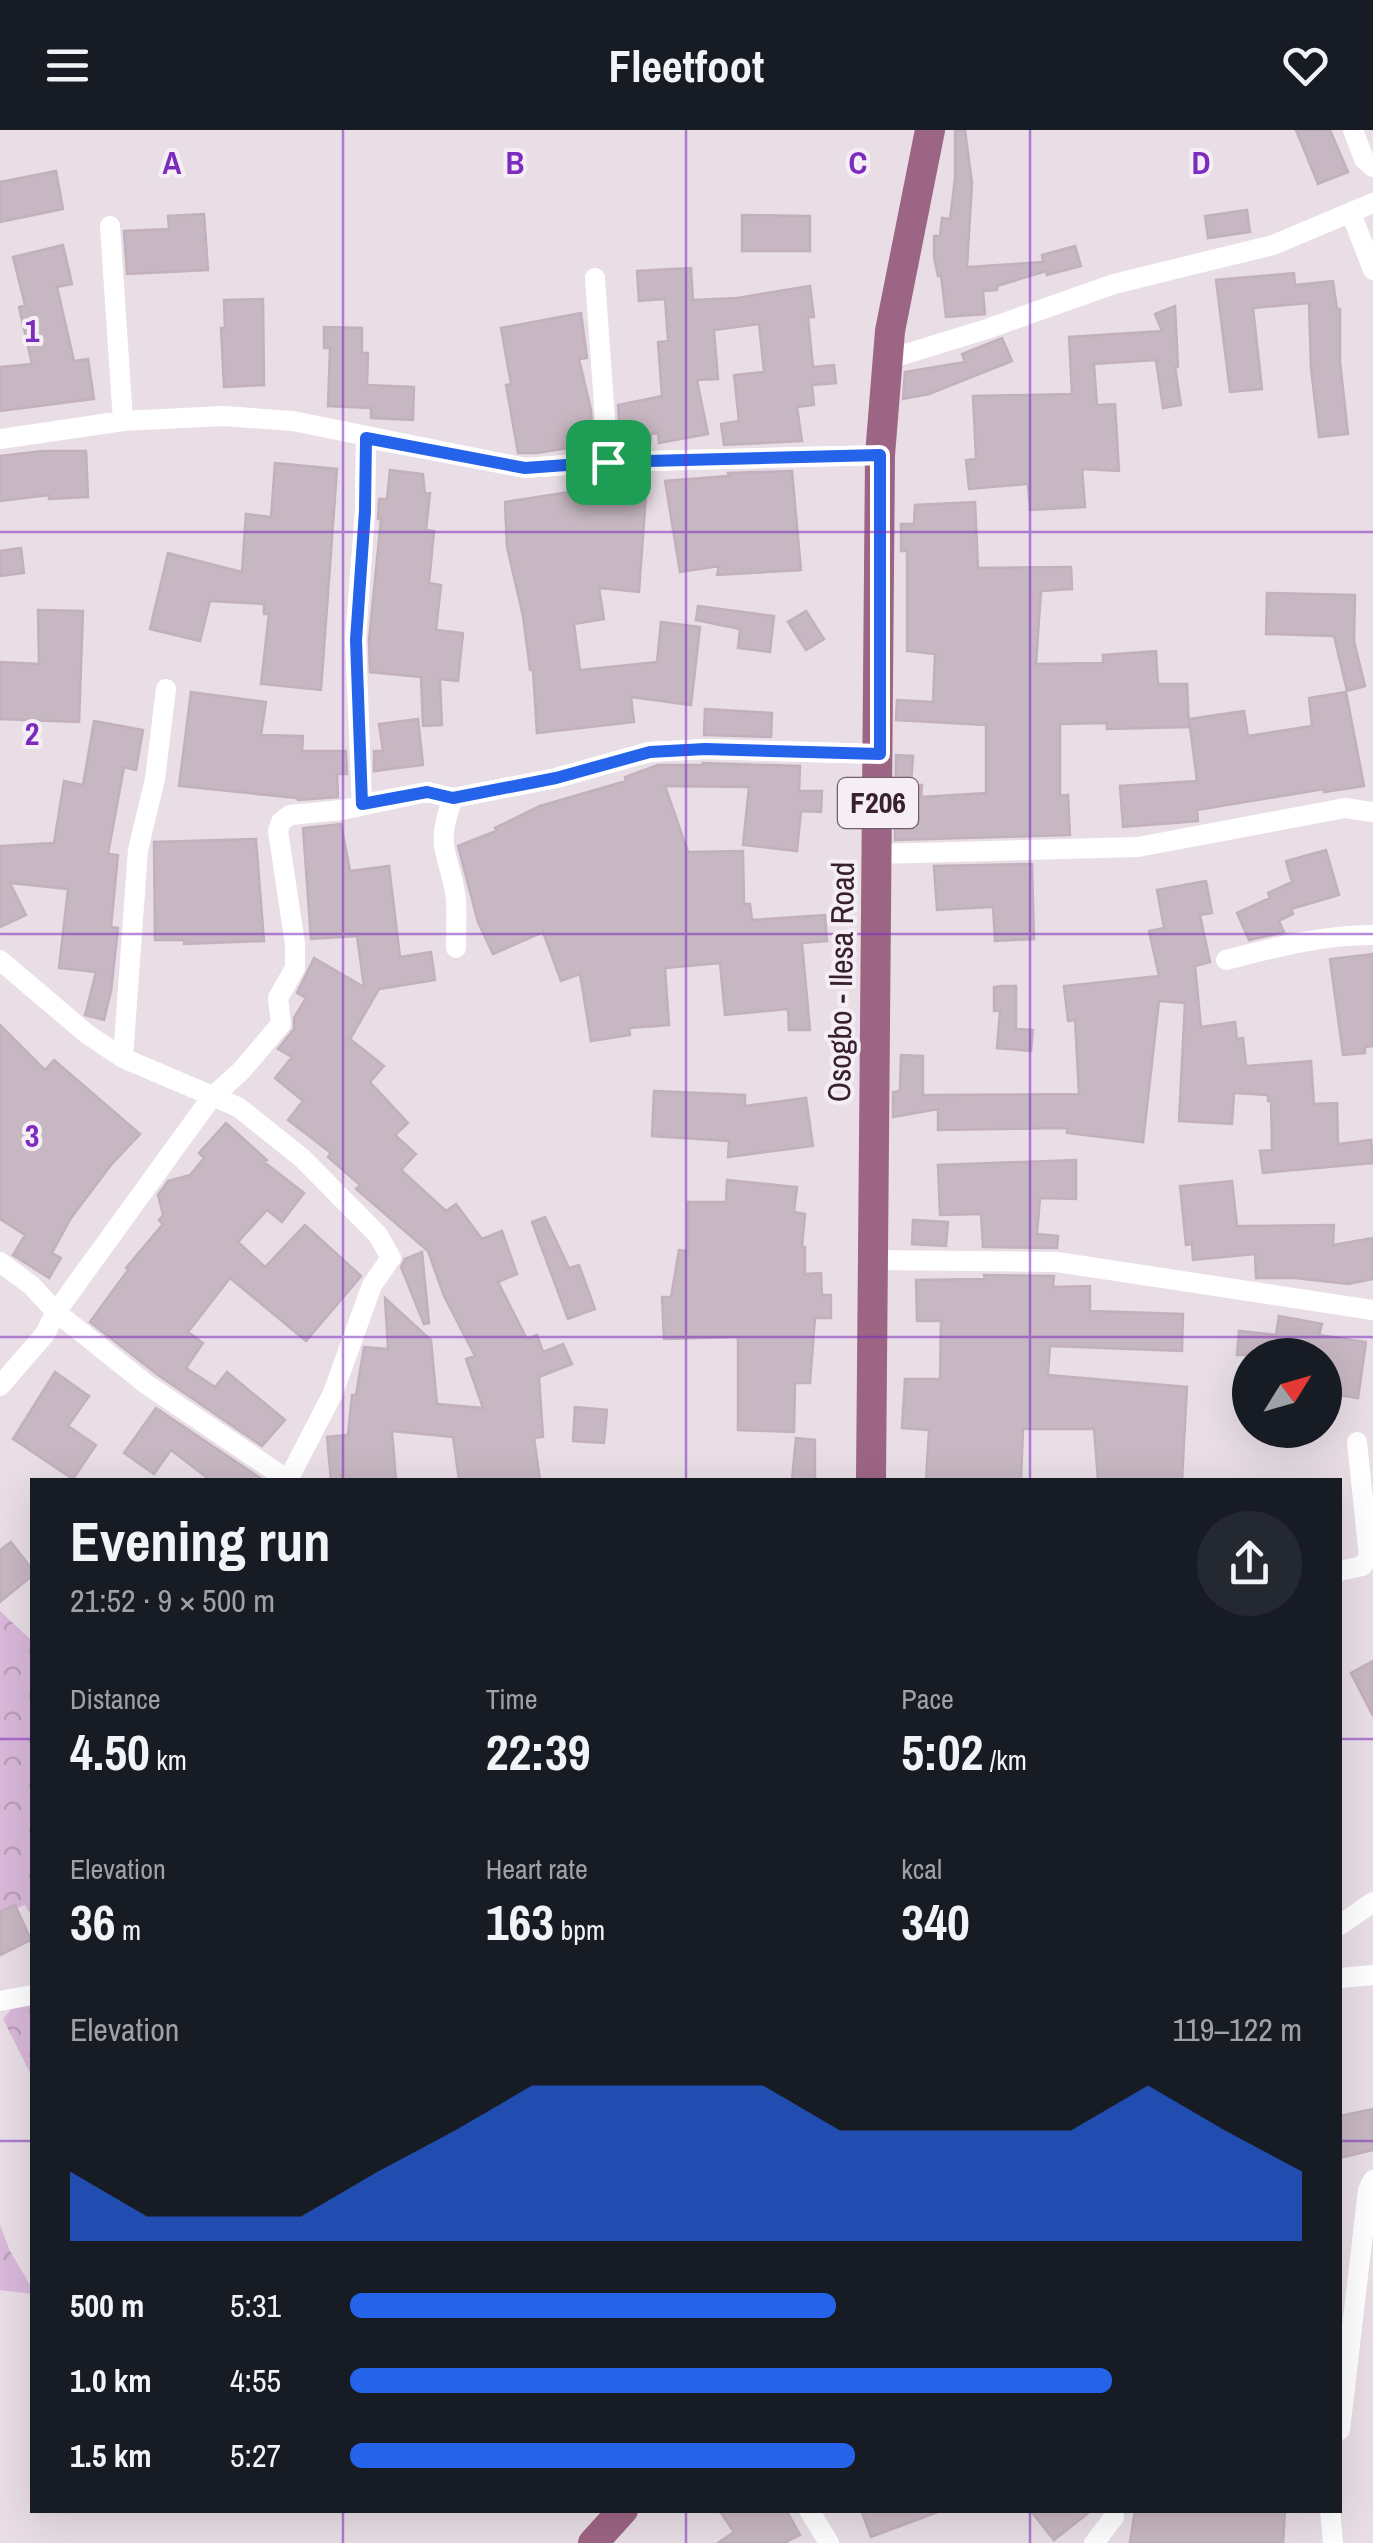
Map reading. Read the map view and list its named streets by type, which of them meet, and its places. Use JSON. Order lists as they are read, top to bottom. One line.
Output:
{"streets":{"main road":["F206","Osogbo - Ilesa Road"]},"north":"top right","page":{"header":"Fleetfoot","heading":["Evening run","21:52 · 9 × 500 m"],"stats":[["Distance","4.50 km"],["Time","22:39"],["Pace","5:02 /km"],["Elevation","36 m"],["Heart rate","163 bpm"],["kcal","340"]],"chart":["Elevation","119–122 m"],"list":[{"name":"500 m","note":"5:31"},{"name":"1.0 km","note":"4:55"},{"name":"1.5 km","note":"5:27"}]},"grid":{"columns":["A","B","C","D"],"rows":["1","2","3"]}}
